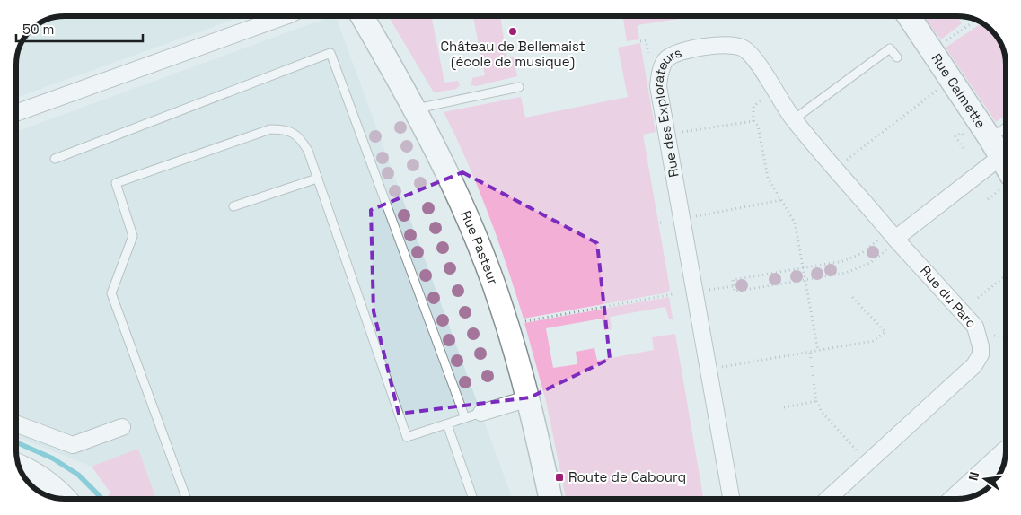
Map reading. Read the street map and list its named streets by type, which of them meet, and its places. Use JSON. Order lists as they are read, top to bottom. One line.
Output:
{"streets":{"main road":["Rue Calmette","Rue Pasteur"],"street":["Rue des Explorateurs","Rue du Parc"]},"crossings":[["Rue des Explorateurs","Rue du Parc"]],"places":{"other":["Château de Bellemaist (école de musique)"],"transit":["Route de Cabourg"]},"scale_bar":"50 m","north":"left"}
